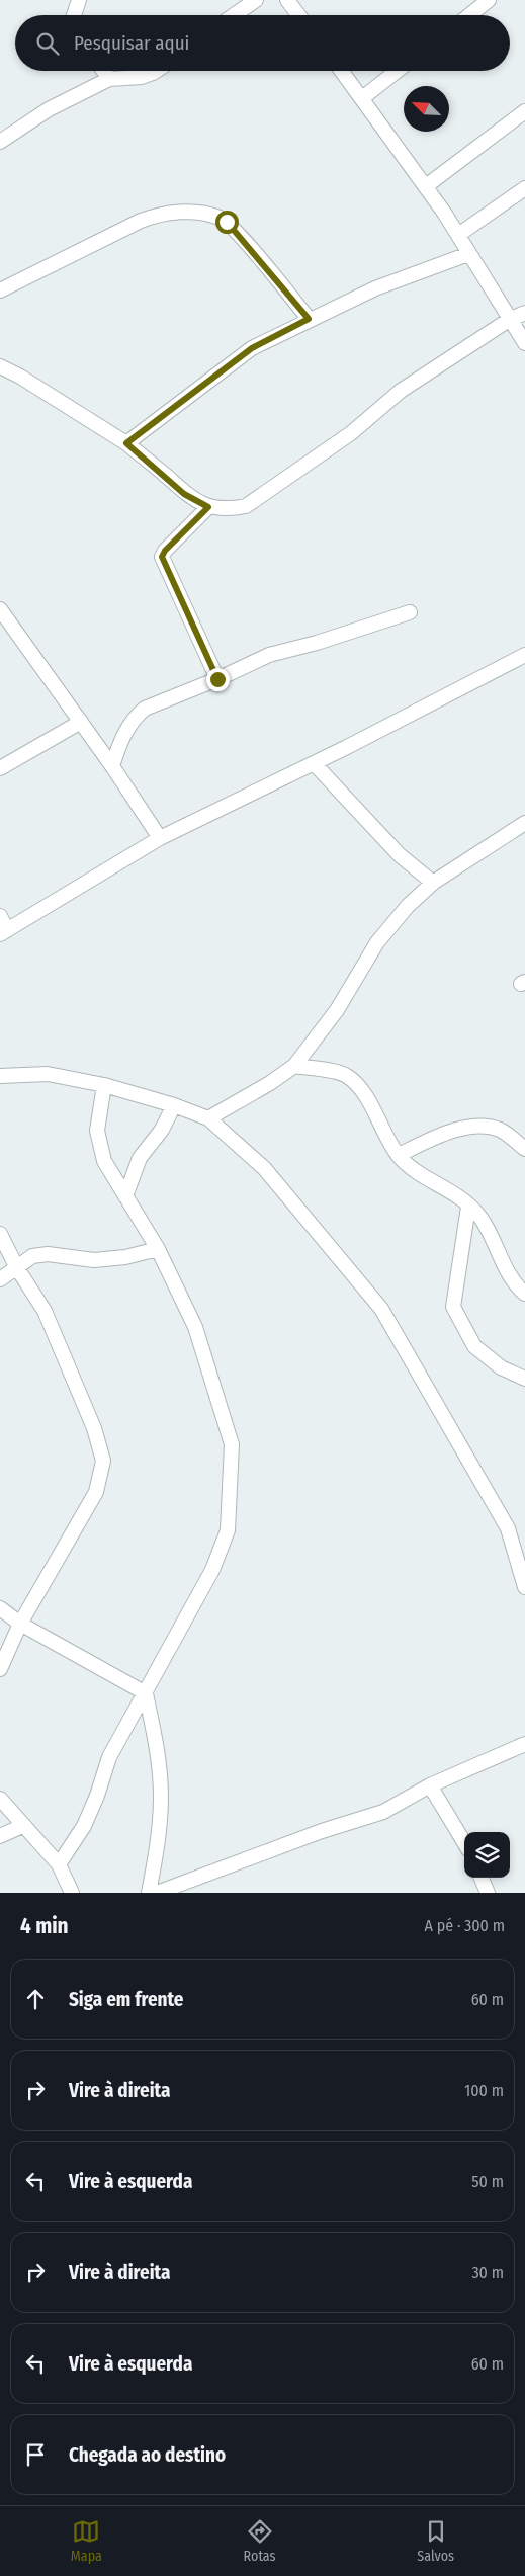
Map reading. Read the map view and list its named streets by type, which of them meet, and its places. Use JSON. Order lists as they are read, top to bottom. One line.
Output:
{"north":"top left","page":{"search":"Pesquisar aqui","heading":["4 min","A pé · 300 m"],"list":[["Siga em frente","60 m"],["Vire à direita","100 m"],["Vire à esquerda","50 m"],["Vire à direita","30 m"],["Vire à esquerda","60 m"],"Chegada ao destino"],"nav":["Mapa","Rotas","Salvos"]}}
